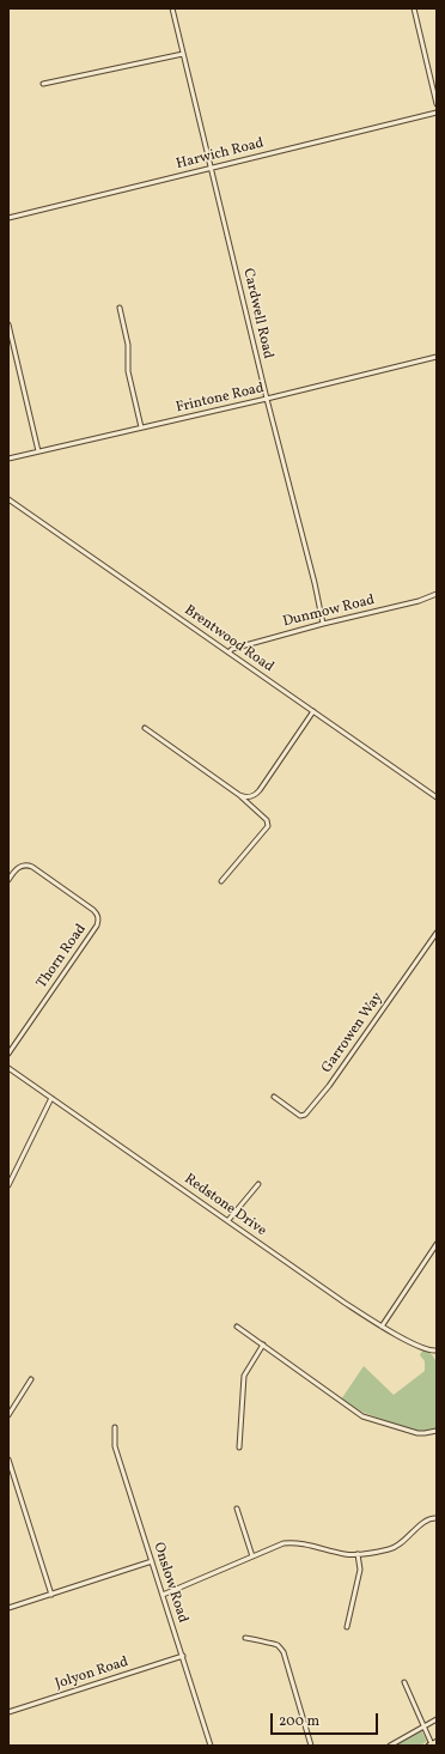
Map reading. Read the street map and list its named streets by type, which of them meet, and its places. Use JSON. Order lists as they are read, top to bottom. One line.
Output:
{"streets":{"street":["Harwich Road","Cardwell Road","Frintone Road","Dunmow Road","Brentwood Road","Thorn Road","Garrowen Way","Redstone Drive","Onslow Road","Jolyon Road"]},"crossings":[["Harwich Road","Cardwell Road"],["Cardwell Road","Frintone Road"],["Cardwell Road","Dunmow Road"],["Dunmow Road","Brentwood Road"],["Onslow Road","Jolyon Road"]],"scale_bar":"200 m"}
